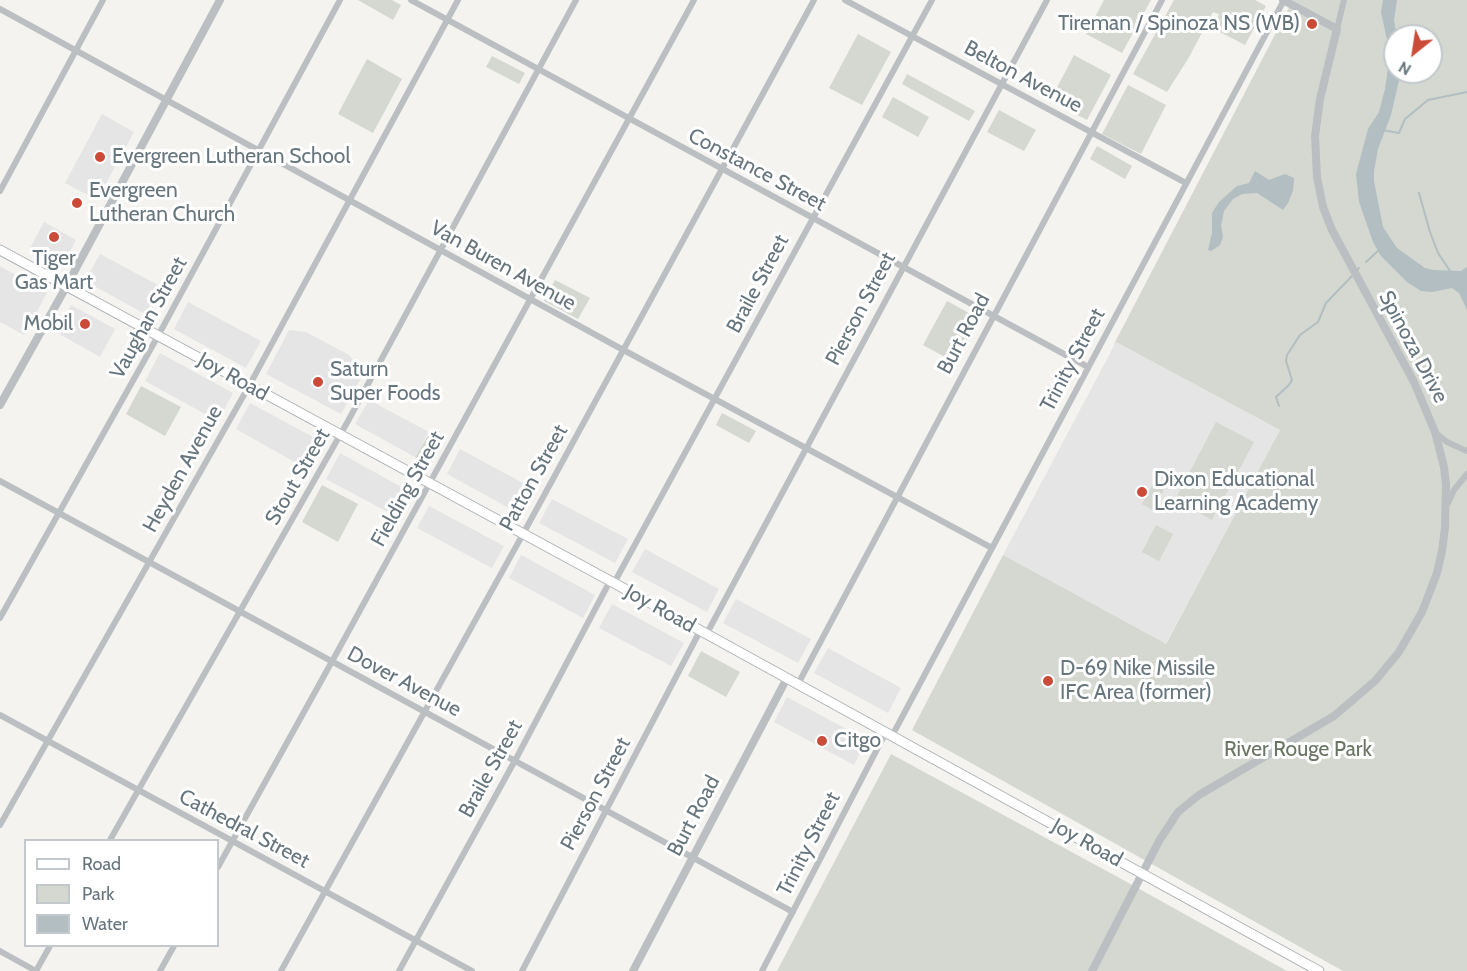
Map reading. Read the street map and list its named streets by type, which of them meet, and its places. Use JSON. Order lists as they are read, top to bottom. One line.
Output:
{"streets":{"main road":["Joy Road"],"street":["Belton Avenue","Constance Street","Van Buren Avenue","Braile Street","Pierson Street","Vaughan Street","Burt Road","Spinoza Drive","Trinity Street","Heyden Avenue","Stout Street","Patton Street","Fielding Street","Dover Avenue","Cathedral Street"]},"crossings":[["Belton Avenue","Braile Street"],["Belton Avenue","Pierson Street"],["Belton Avenue","Burt Road"],["Belton Avenue","Trinity Street"],["Constance Street","Braile Street"],["Constance Street","Pierson Street"],["Constance Street","Burt Road"],["Constance Street","Trinity Street"],["Constance Street","Heyden Avenue"],["Constance Street","Stout Street"],["Constance Street","Patton Street"],["Constance Street","Fielding Street"],["Van Buren Avenue","Braile Street"],["Van Buren Avenue","Pierson Street"],["Van Buren Avenue","Vaughan Street"],["Van Buren Avenue","Burt Road"],["Van Buren Avenue","Trinity Street"],["Van Buren Avenue","Heyden Avenue"],["Van Buren Avenue","Stout Street"],["Van Buren Avenue","Patton Street"],["Van Buren Avenue","Fielding Street"],["Braile Street","Joy Road"],["Braile Street","Dover Avenue"],["Braile Street","Cathedral Street"],["Pierson Street","Joy Road"],["Pierson Street","Dover Avenue"],["Vaughan Street","Joy Road"],["Vaughan Street","Dover Avenue"],["Burt Road","Joy Road"],["Burt Road","Dover Avenue"],["Spinoza Drive","Joy Road"],["Trinity Street","Joy Road"],["Trinity Street","Dover Avenue"],["Joy Road","Heyden Avenue"],["Joy Road","Stout Street"],["Joy Road","Patton Street"],["Joy Road","Fielding Street"],["Heyden Avenue","Dover Avenue"],["Heyden Avenue","Cathedral Street"],["Stout Street","Dover Avenue"],["Stout Street","Cathedral Street"],["Patton Street","Dover Avenue"],["Patton Street","Cathedral Street"],["Fielding Street","Dover Avenue"],["Fielding Street","Cathedral Street"]],"parks":["River Rouge Park"],"places":["Tireman / Spinoza NS (WB)","Evergreen Lutheran School","Evergreen Lutheran Church","Tiger Gas Mart","Mobil","Saturn Super Foods","Dixon Educational Learning Academy","D-69 Nike Missile IFC Area (former)","Citgo"],"legend":["Road","Park","Water"],"north":"bottom left"}
